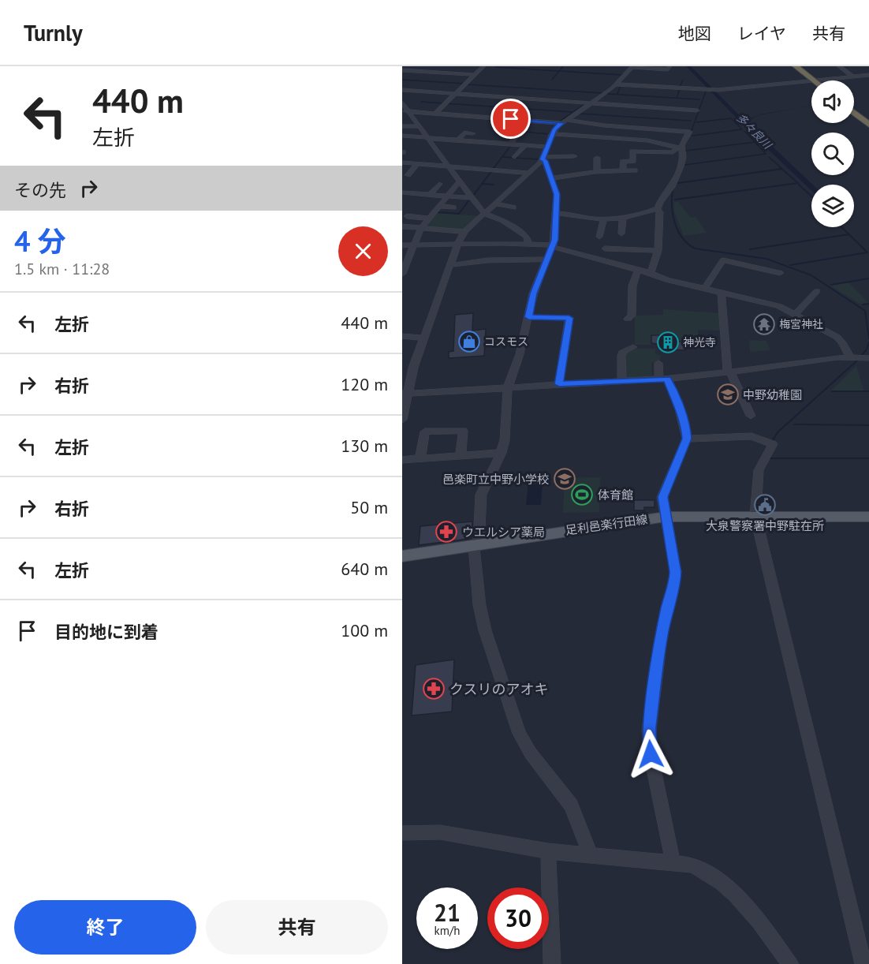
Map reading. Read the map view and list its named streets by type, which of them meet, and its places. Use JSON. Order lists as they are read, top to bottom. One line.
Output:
{"streets":{"main road":["足利邑楽行田線"]},"water":["多々良川"],"places":{"temple":["梅宮神社"],"shop":["コスモス"],"building":["神光寺"],"school or university":["中野幼稚園","邑楽町立中野小学校"],"sports":["体育館"],"public building":["大泉警察署中野駐在所"],"pharmacy":["ウエルシア薬局","クスリのアオキ"]},"page":{"header":"Turnly","nav":["地図","レイヤ","共有"],"turn":["440 m","左折"],"then":"その先","heading":["4 分","1.5 km · 11:28"],"list":[{"name":"左折","value":"440 m"},{"name":"右折","value":"120 m"},{"name":"左折","value":"130 m"},{"name":"右折","value":"50 m"},{"name":"左折","value":"640 m"},{"name":"目的地に到着","value":"100 m"}],"speed":"21 km/h","limit":"30","buttons":["終了","共有"]}}
